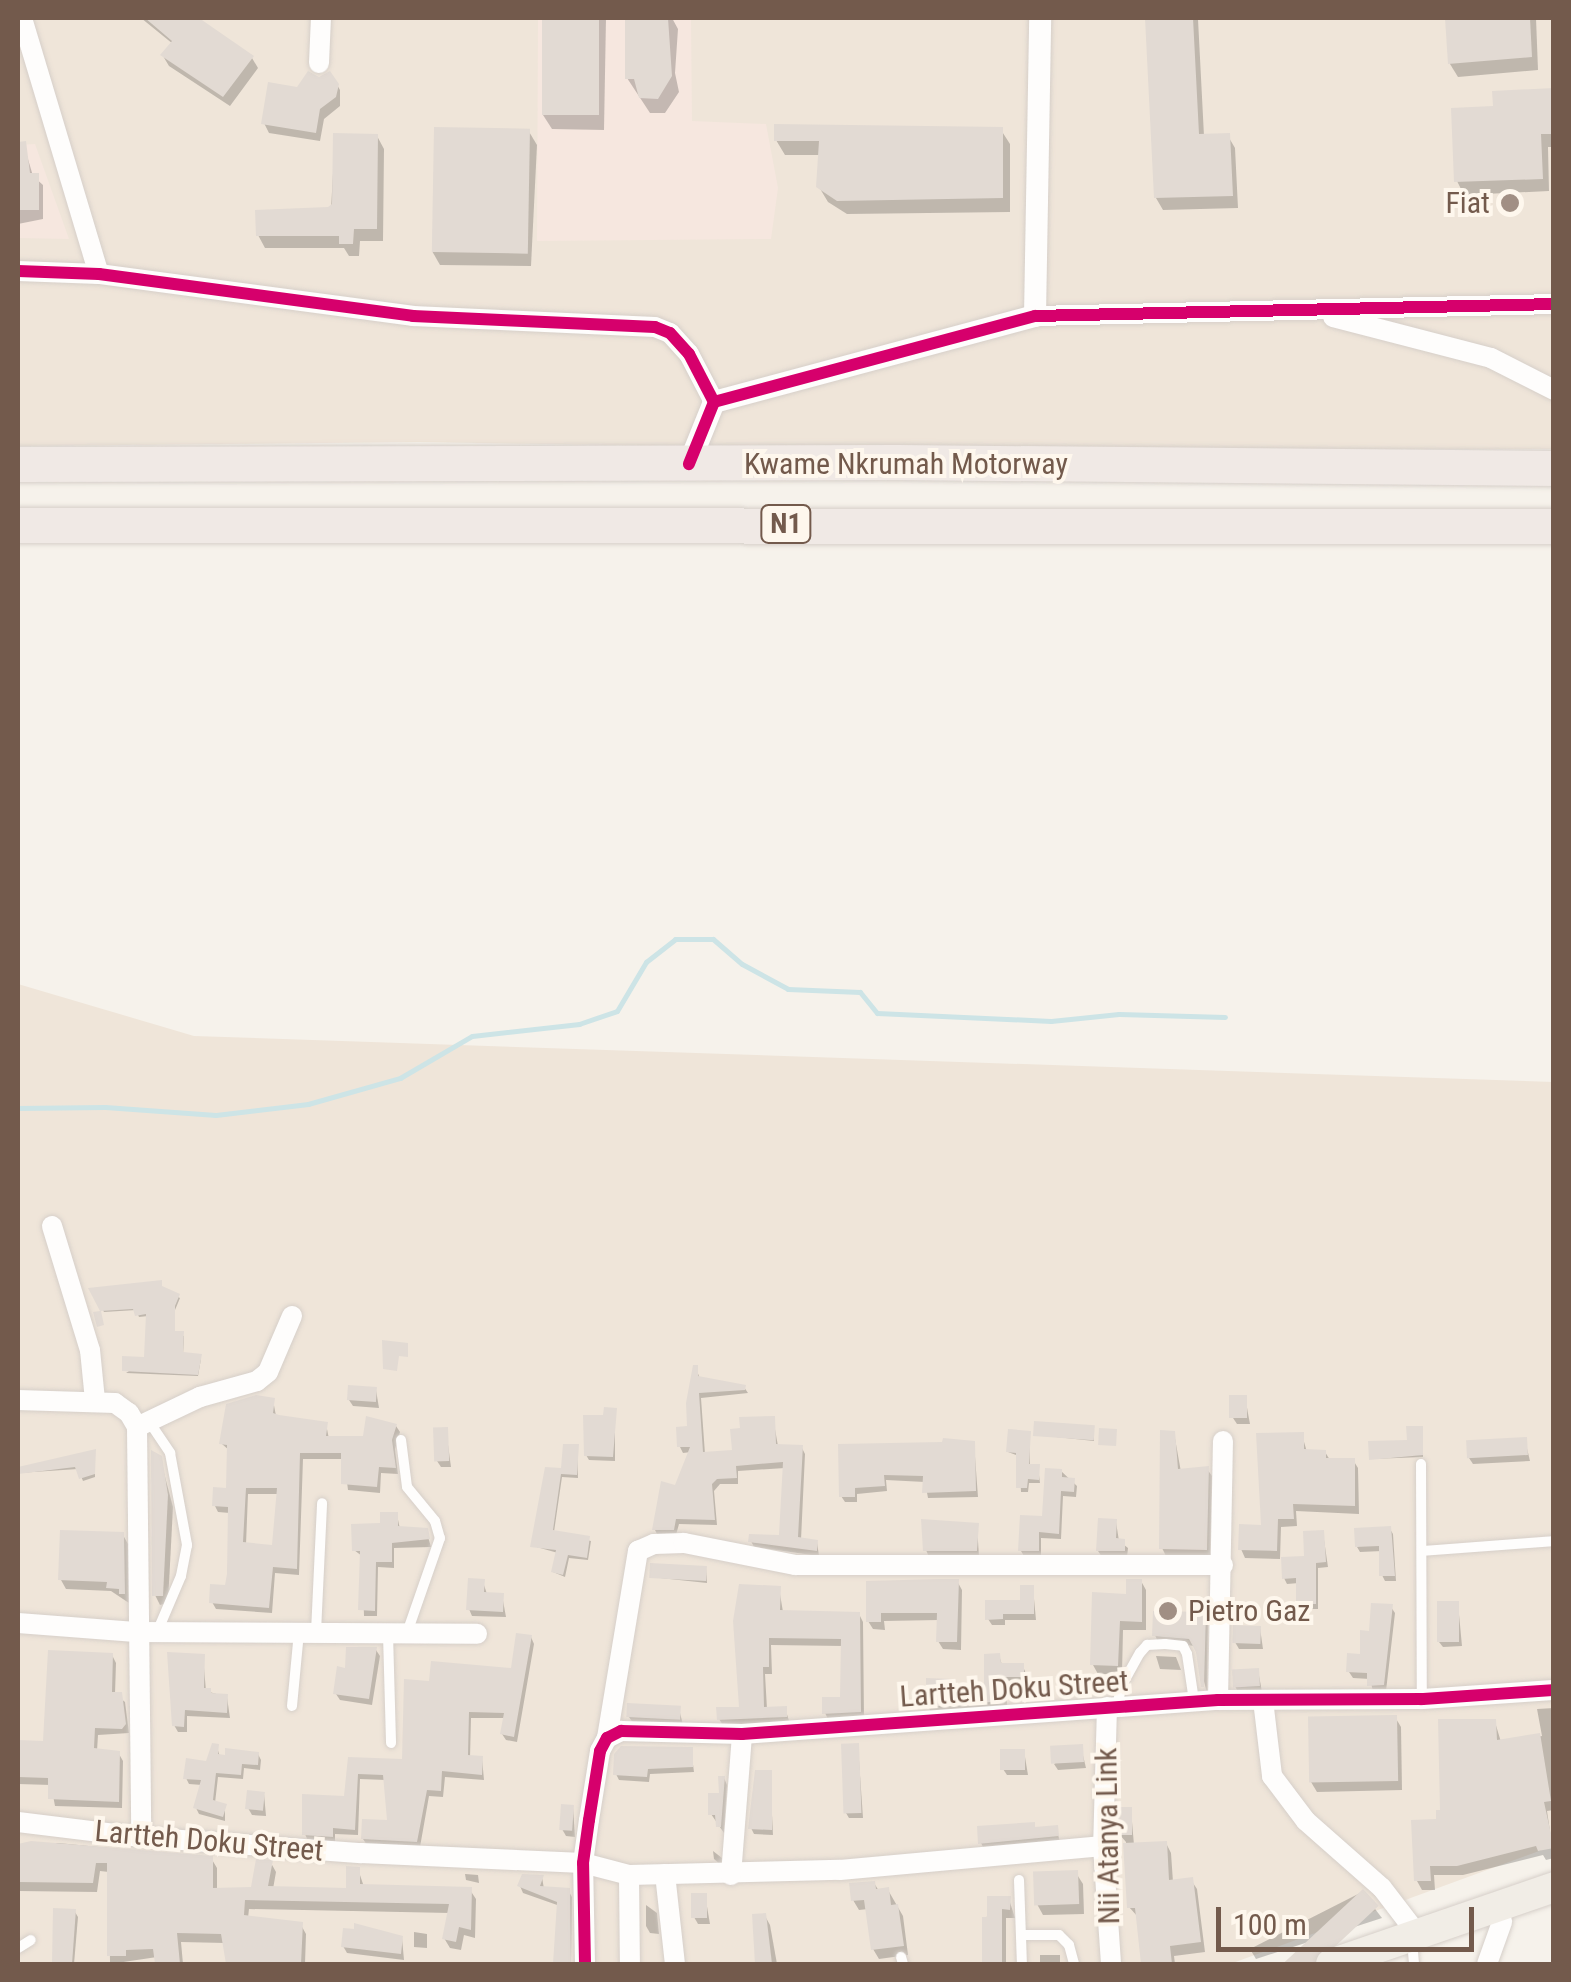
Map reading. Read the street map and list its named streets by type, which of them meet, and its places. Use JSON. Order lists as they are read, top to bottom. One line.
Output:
{"streets":{"highway":["Kwame Nkrumah Motorway","N1"],"street":["Lartteh Doku Street","Nii Atanya Link"]},"crossings":[["Lartteh Doku Street","Nii Atanya Link"]],"places":["Fiat","Pietro Gaz"],"scale_bar":"100 m"}
